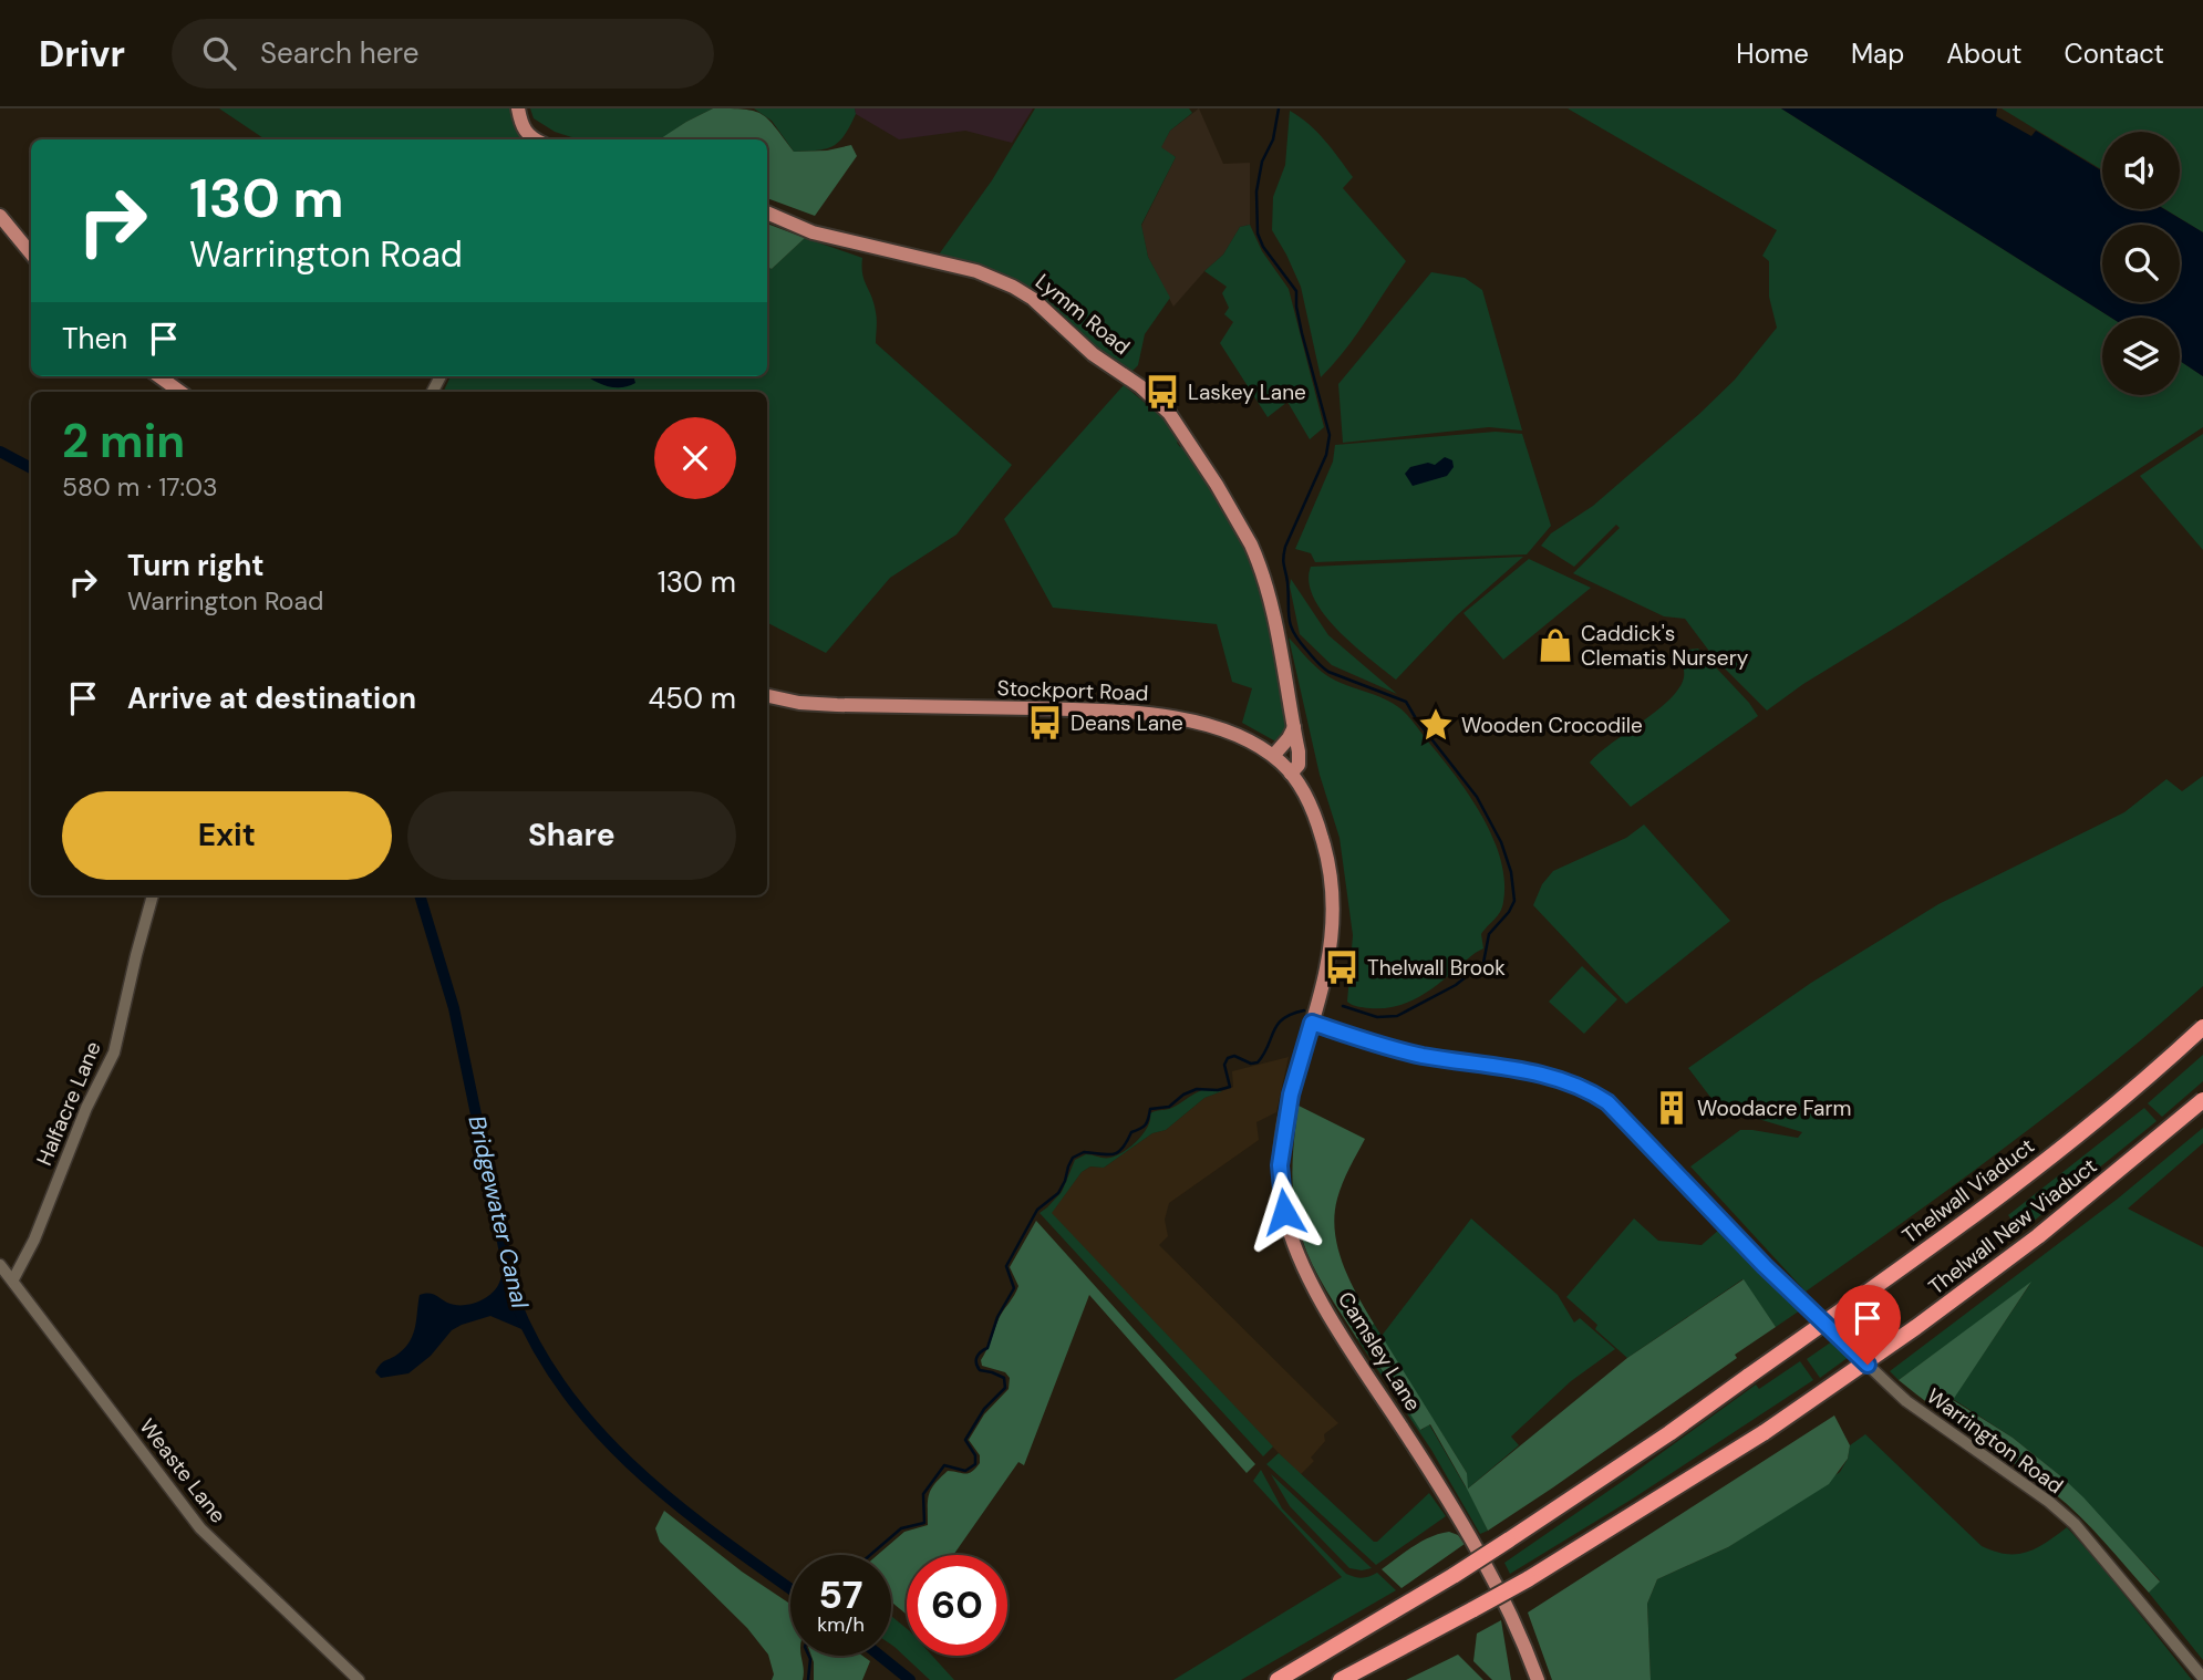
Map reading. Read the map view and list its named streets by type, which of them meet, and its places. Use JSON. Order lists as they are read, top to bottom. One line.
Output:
{"streets":{"highway":["Thelwall Viaduct","Thelwall New Viaduct"],"main road":["Lymm Road","Stockport Road","Camsley Lane"],"street":["Halfacre Lane","Warrington Road","Weaste Lane"]},"crossings":[["Lymm Road","Stockport Road"],["Stockport Road","Camsley Lane"],["Stockport Road","Warrington Road"],["Halfacre Lane","Weaste Lane"],["Camsley Lane","Warrington Road"]],"water":["Bridgewater Canal"],"places":{"bus stop":["Laskey Lane","Deans Lane","Thelwall Brook"],"shop":["Caddick's Clematis Nursery"],"place":["Wooden Crocodile"],"building":["Woodacre Farm"]},"page":{"header":"Drivr","search":"Search here","nav":["Home","Map","About","Contact"],"turn":["130 m","Warrington Road"],"then":"Then","heading":["2 min","580 m · 17:03"],"list":[{"name":"Turn right","note":"Warrington Road","value":"130 m"},{"name":"Arrive at destination","value":"450 m"}],"buttons":["Exit","Share"],"speed":"57 km/h","limit":"60"}}
